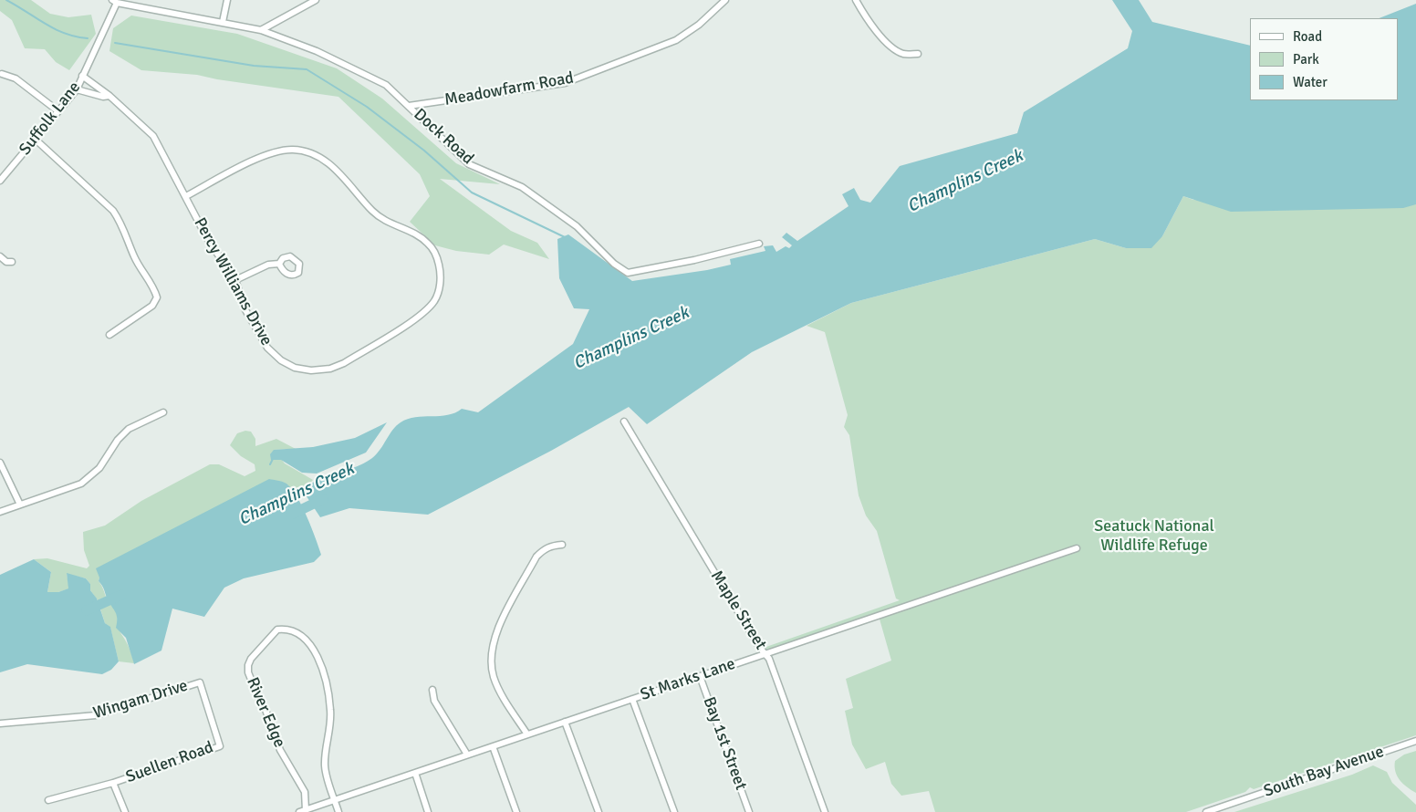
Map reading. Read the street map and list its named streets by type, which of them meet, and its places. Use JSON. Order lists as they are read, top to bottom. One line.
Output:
{"streets":{"street":["Meadowfarm Road","Suffolk Lane","Dock Road","Percy Williams Drive","Maple Street","St Marks Lane","Wingam Drive","River Edge","Bay 1st Street","Suellen Road","South Bay Avenue"]},"crossings":[["Meadowfarm Road","Dock Road"],["Suffolk Lane","Dock Road"],["Suffolk Lane","Percy Williams Drive"],["Maple Street","St Marks Lane"],["St Marks Lane","River Edge"],["St Marks Lane","Bay 1st Street"],["Wingam Drive","Suellen Road"]],"water":["Champlins Creek"],"parks":["Seatuck National Wildlife Refuge"],"legend":["Road","Park","Water"]}
